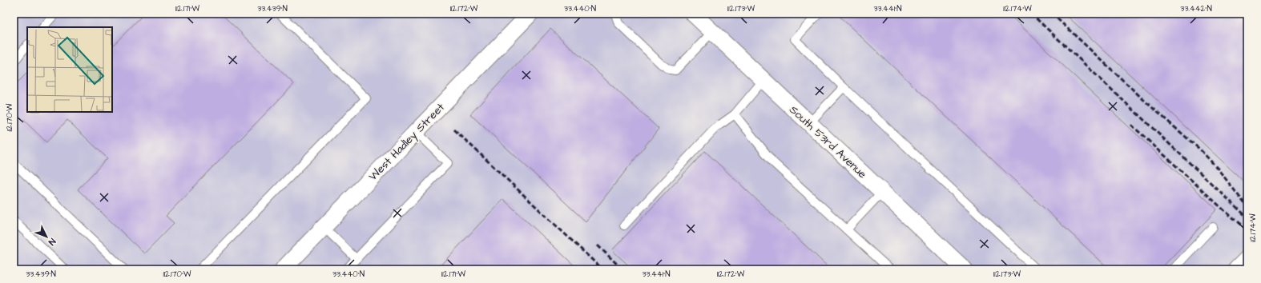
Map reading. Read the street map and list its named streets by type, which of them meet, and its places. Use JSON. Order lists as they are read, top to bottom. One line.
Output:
{"streets":{"street":["West Hadley Street","South 53rd Avenue"]},"north":"bottom right","coordinates":["112.171°W","33.439°N","112.172°W","33.440°N","112.173°W","33.441°N","112.174°W","33.442°N","112.170°W"]}
